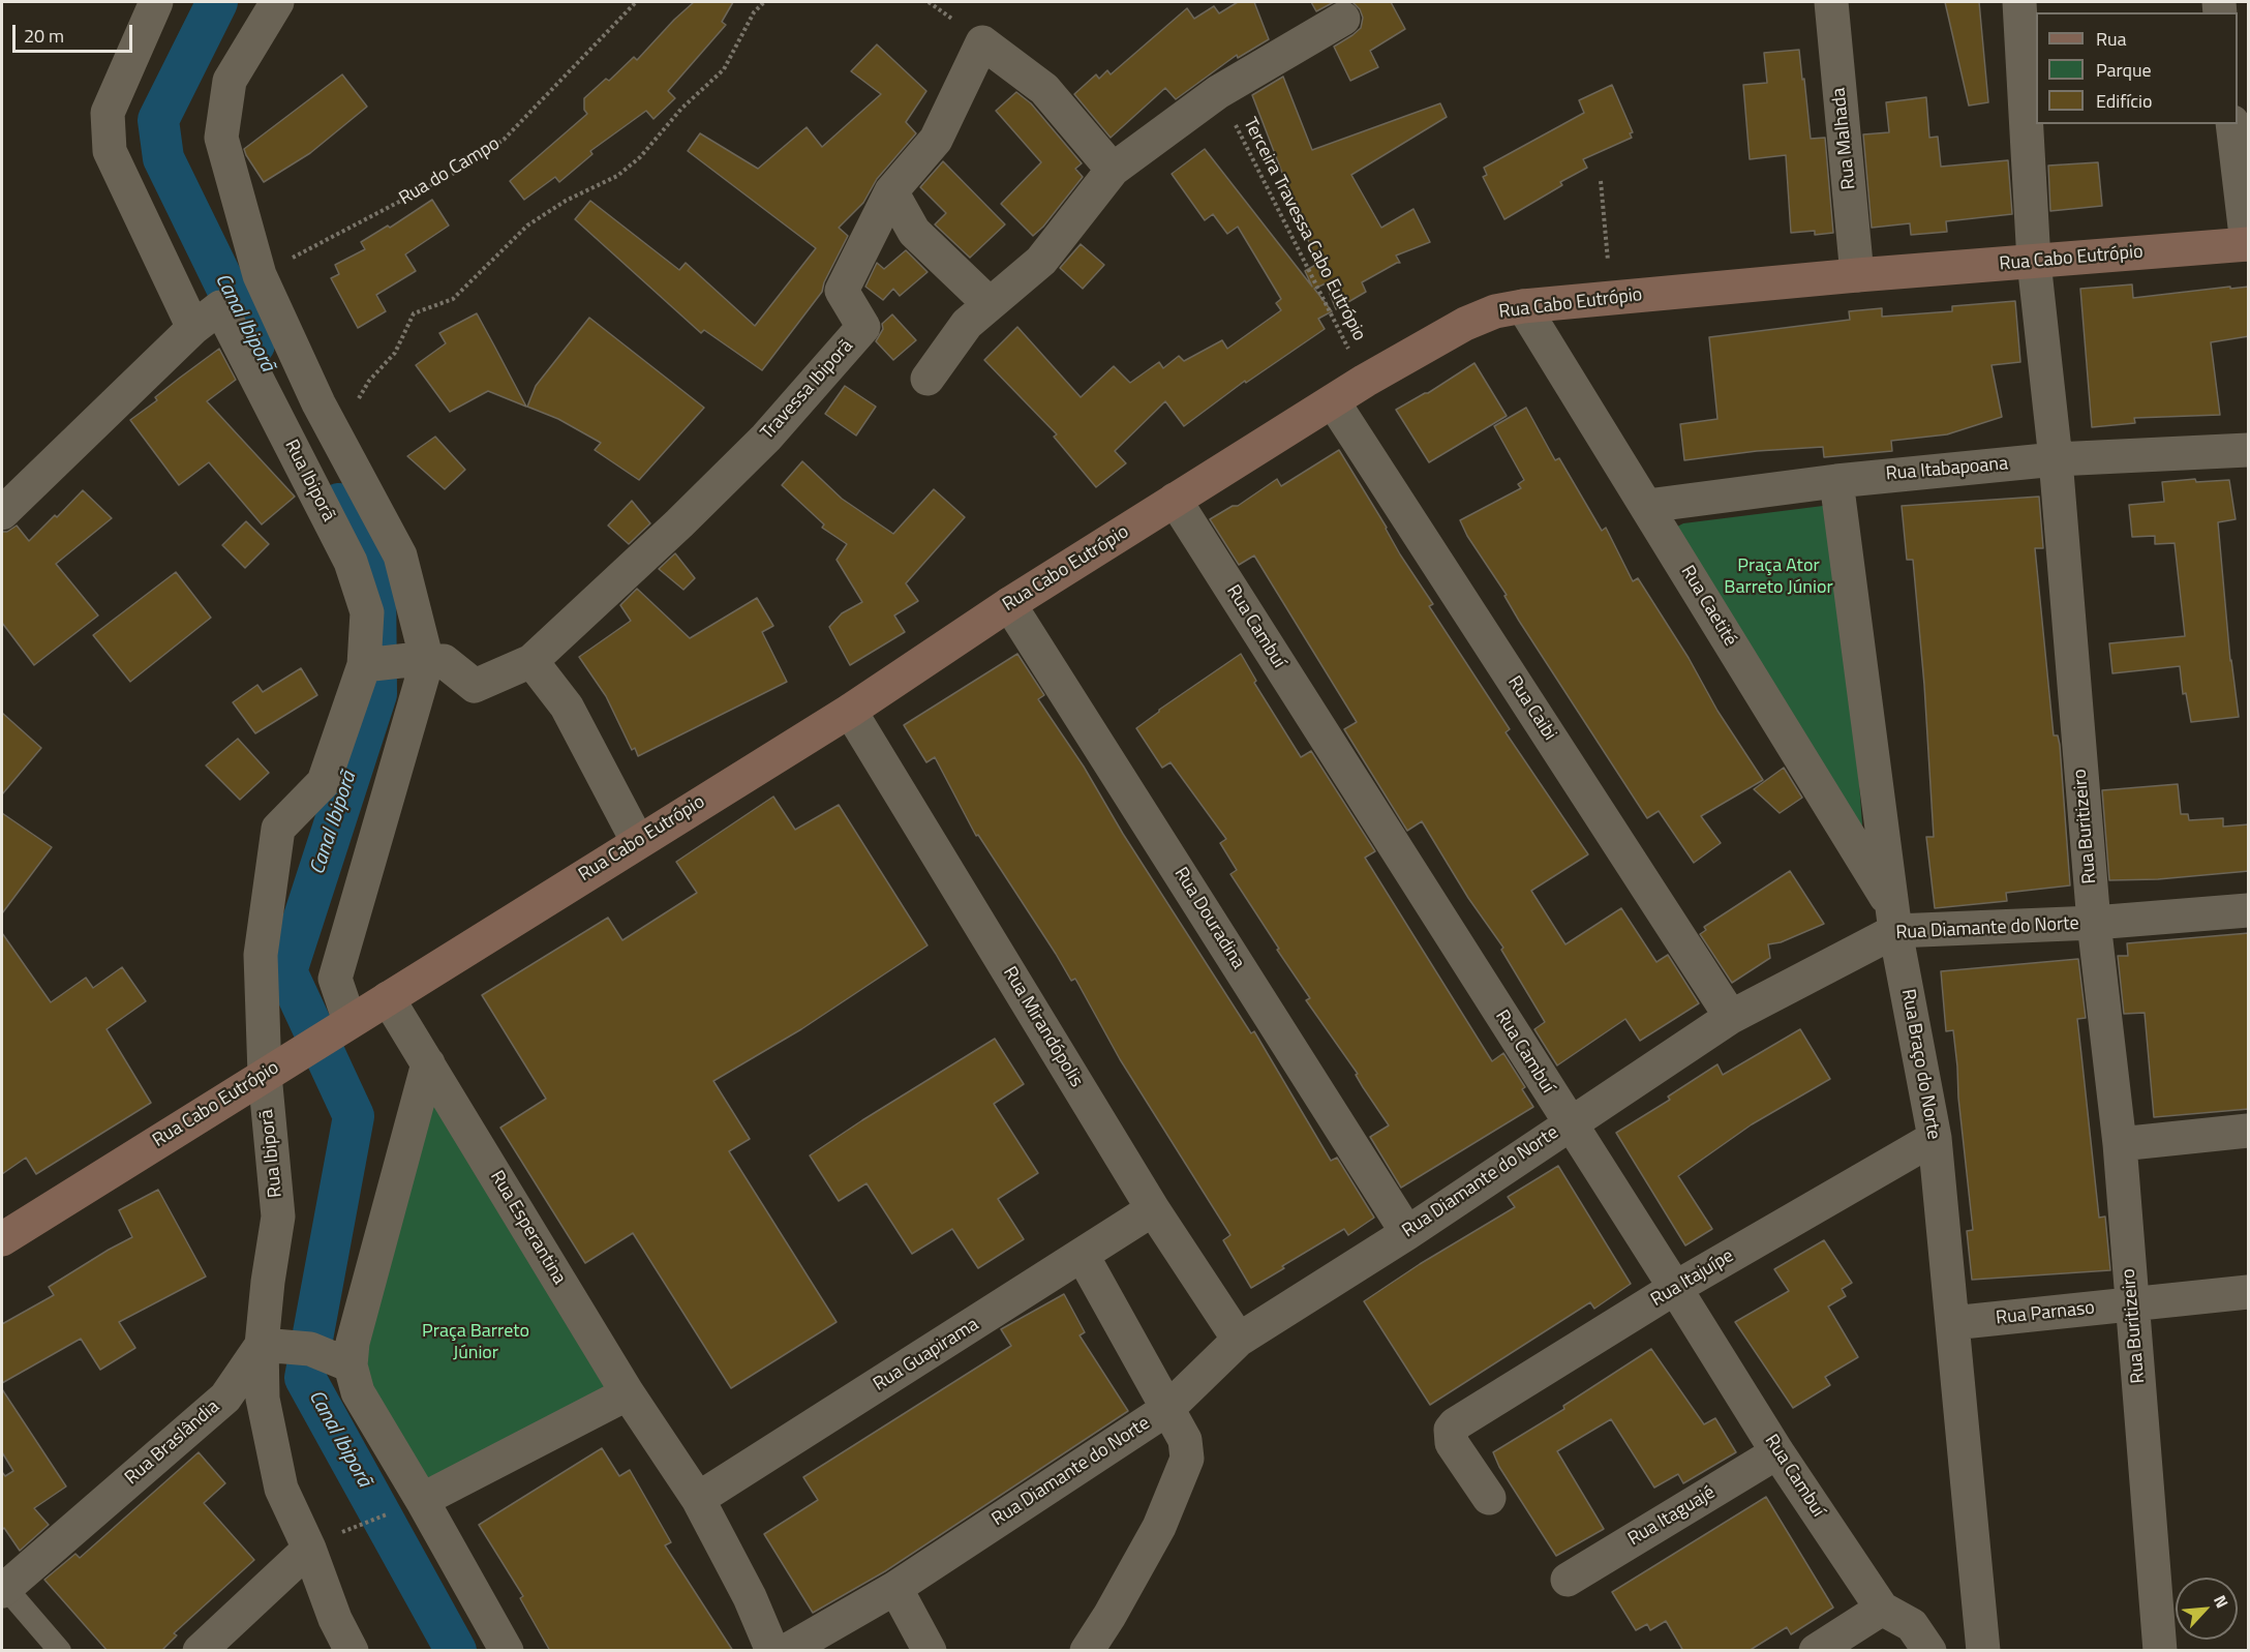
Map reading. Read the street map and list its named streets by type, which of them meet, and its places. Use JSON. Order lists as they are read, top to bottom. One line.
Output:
{"streets":{"street":["Rua Malhada","Rua Cabo Eutrópio","Travessa Ibiporã","Rua Itabapoana","Rua Ibiporã","Rua Caetité","Rua Cambuí","Rua Caibi","Rua Buritizeiro","Rua Douradina","Rua Diamante do Norte","Rua Mirandópolis","Rua Braço do Norte","Rua Esperantina","Rua Itajuípe","Rua Parnaso","Rua Guapirama","Rua Braslândia","Rua Itaguajé"],"path":["Rua do Campo","Terceira Travessa Cabo Eutrópio"]},"crossings":[["Rua Malhada","Rua Cabo Eutrópio"],["Terceira Travessa Cabo Eutrópio","Rua Cabo Eutrópio"],["Rua Cabo Eutrópio","Rua Ibiporã"],["Rua Cabo Eutrópio","Rua Caetité"],["Rua Cabo Eutrópio","Rua Cambuí"],["Rua Cabo Eutrópio","Rua Caibi"],["Rua Cabo Eutrópio","Rua Buritizeiro"],["Rua Cabo Eutrópio","Rua Douradina"],["Rua Cabo Eutrópio","Rua Mirandópolis"],["Rua Itabapoana","Rua Caetité"],["Rua Itabapoana","Rua Buritizeiro"],["Rua Itabapoana","Rua Braço do Norte"],["Rua Ibiporã","Rua Braslândia"],["Rua Caetité","Rua Diamante do Norte"],["Rua Caetité","Rua Braço do Norte"],["Rua Cambuí","Rua Diamante do Norte"],["Rua Cambuí","Rua Itajuípe"],["Rua Cambuí","Rua Itaguajé"],["Rua Caibi","Rua Diamante do Norte"],["Rua Buritizeiro","Rua Diamante do Norte"],["Rua Buritizeiro","Rua Parnaso"],["Rua Douradina","Rua Diamante do Norte"],["Rua Diamante do Norte","Rua Mirandópolis"],["Rua Diamante do Norte","Rua Braço do Norte"],["Rua Mirandópolis","Rua Guapirama"],["Rua Braço do Norte","Rua Itajuípe"],["Rua Braço do Norte","Rua Parnaso"],["Rua Esperantina","Rua Guapirama"]],"water":["Canal Ibiporã"],"parks":["Praça Ator Barreto Júnior","Praça Barreto Júnior"],"legend":["Rua","Parque","Edifício"],"scale_bar":"20 m","north":"top right"}
